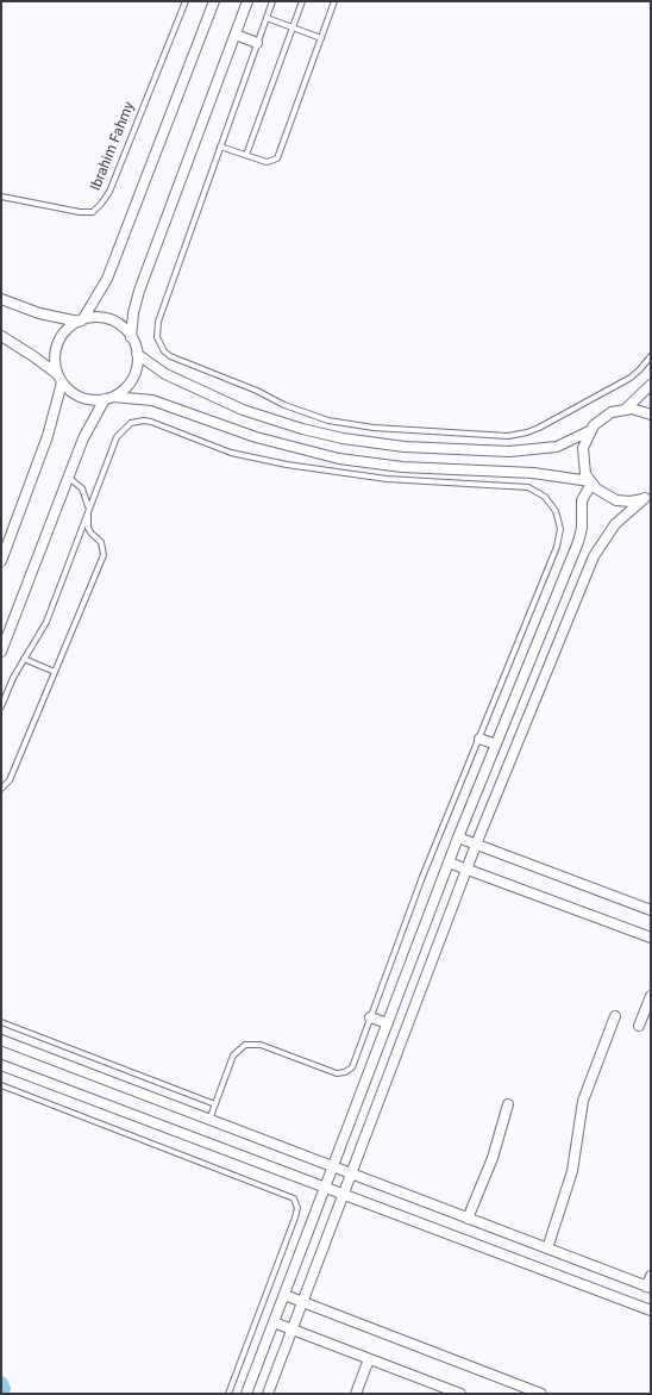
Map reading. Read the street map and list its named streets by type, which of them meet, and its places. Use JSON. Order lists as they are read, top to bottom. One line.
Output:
{"streets":{"lane":["Ibrahim Fahmy"]}}
